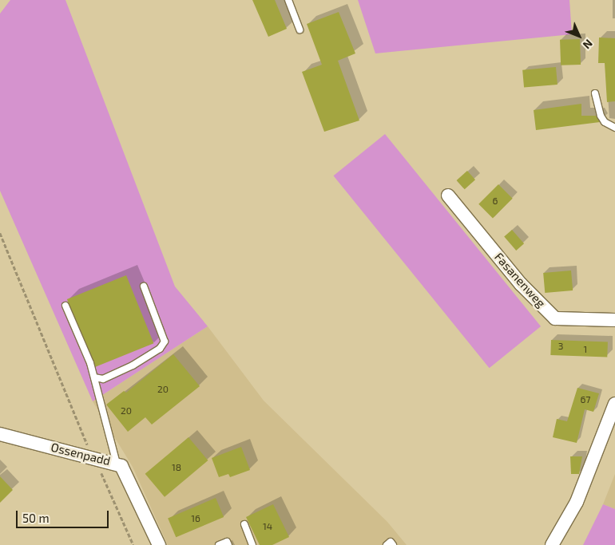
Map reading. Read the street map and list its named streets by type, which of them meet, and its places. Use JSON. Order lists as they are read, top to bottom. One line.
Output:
{"streets":{"street":["Fasanenweg","Ossenpadd"]},"house_numbers":["6","3","1","20","67","20","18","16","14"],"scale_bar":"50 m","north":"bottom right"}
